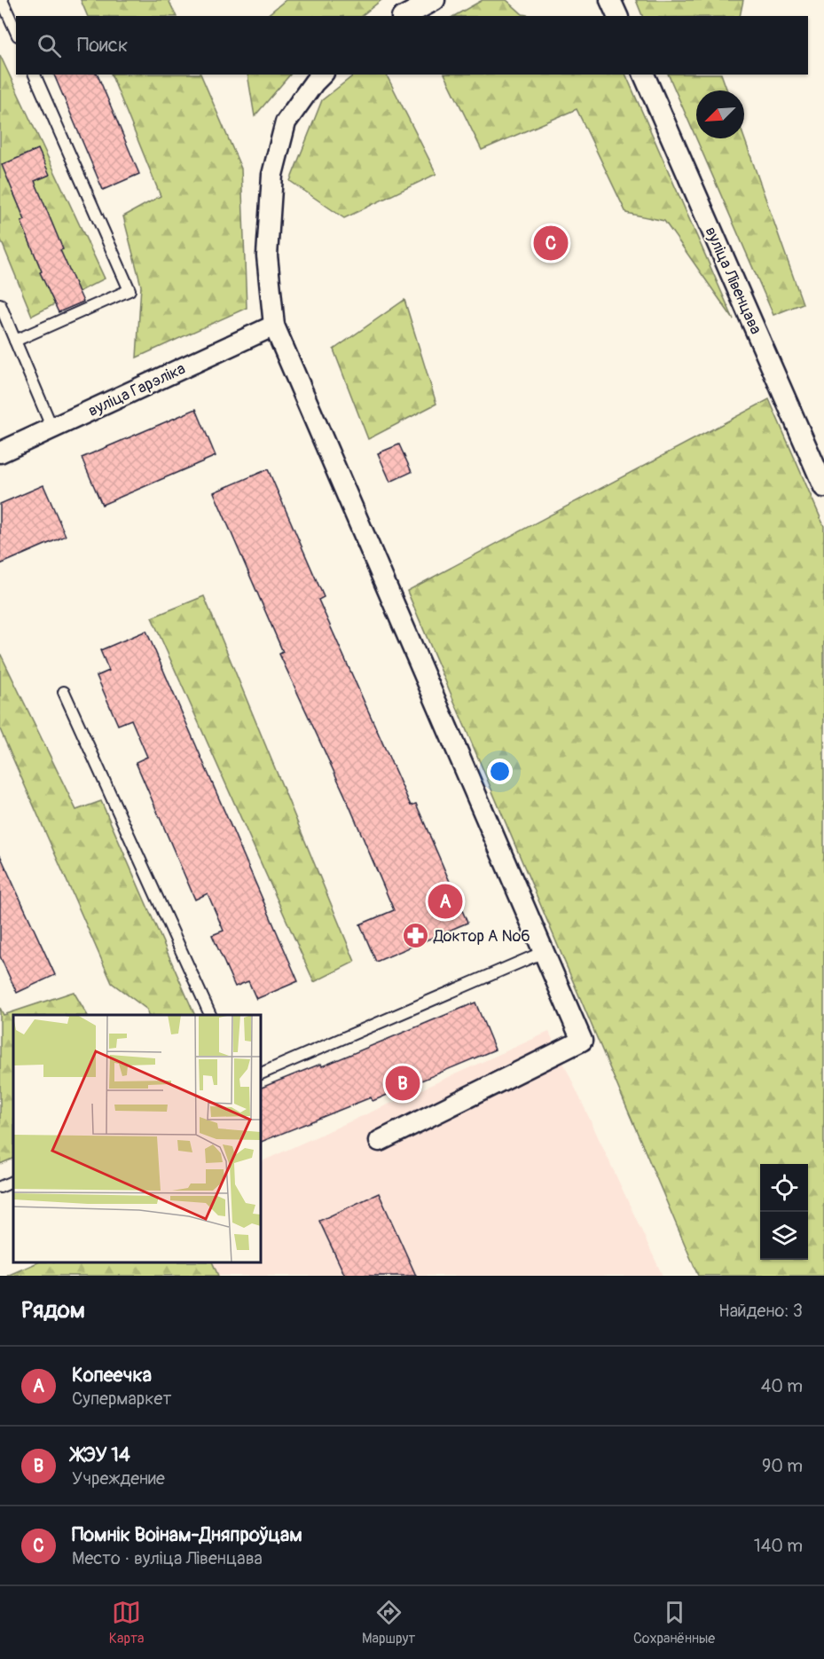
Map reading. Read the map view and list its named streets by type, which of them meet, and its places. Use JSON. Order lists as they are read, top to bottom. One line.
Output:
{"streets":{"street":["вуліца Лівенцава","вуліца Гарэліка"]},"places":{"pharmacy":["Доктор А №6"]},"north":"bottom left","page":{"search":"Поиск","pins":["C","A","B"],"heading":["Рядом","Найдено: 3"],"list":[{"mark":"A","name":"Копеечка","note":"Супермаркет","value":"40 m"},{"mark":"B","name":"ЖЭУ 14","note":"Учреждение","value":"90 m"},{"mark":"C","name":"Помнік Воінам-Дняпроўцам","note":"Место · вуліца Лівенцава","value":"140 m"}],"nav":["Карта","Маршрут","Сохранённые"]}}
